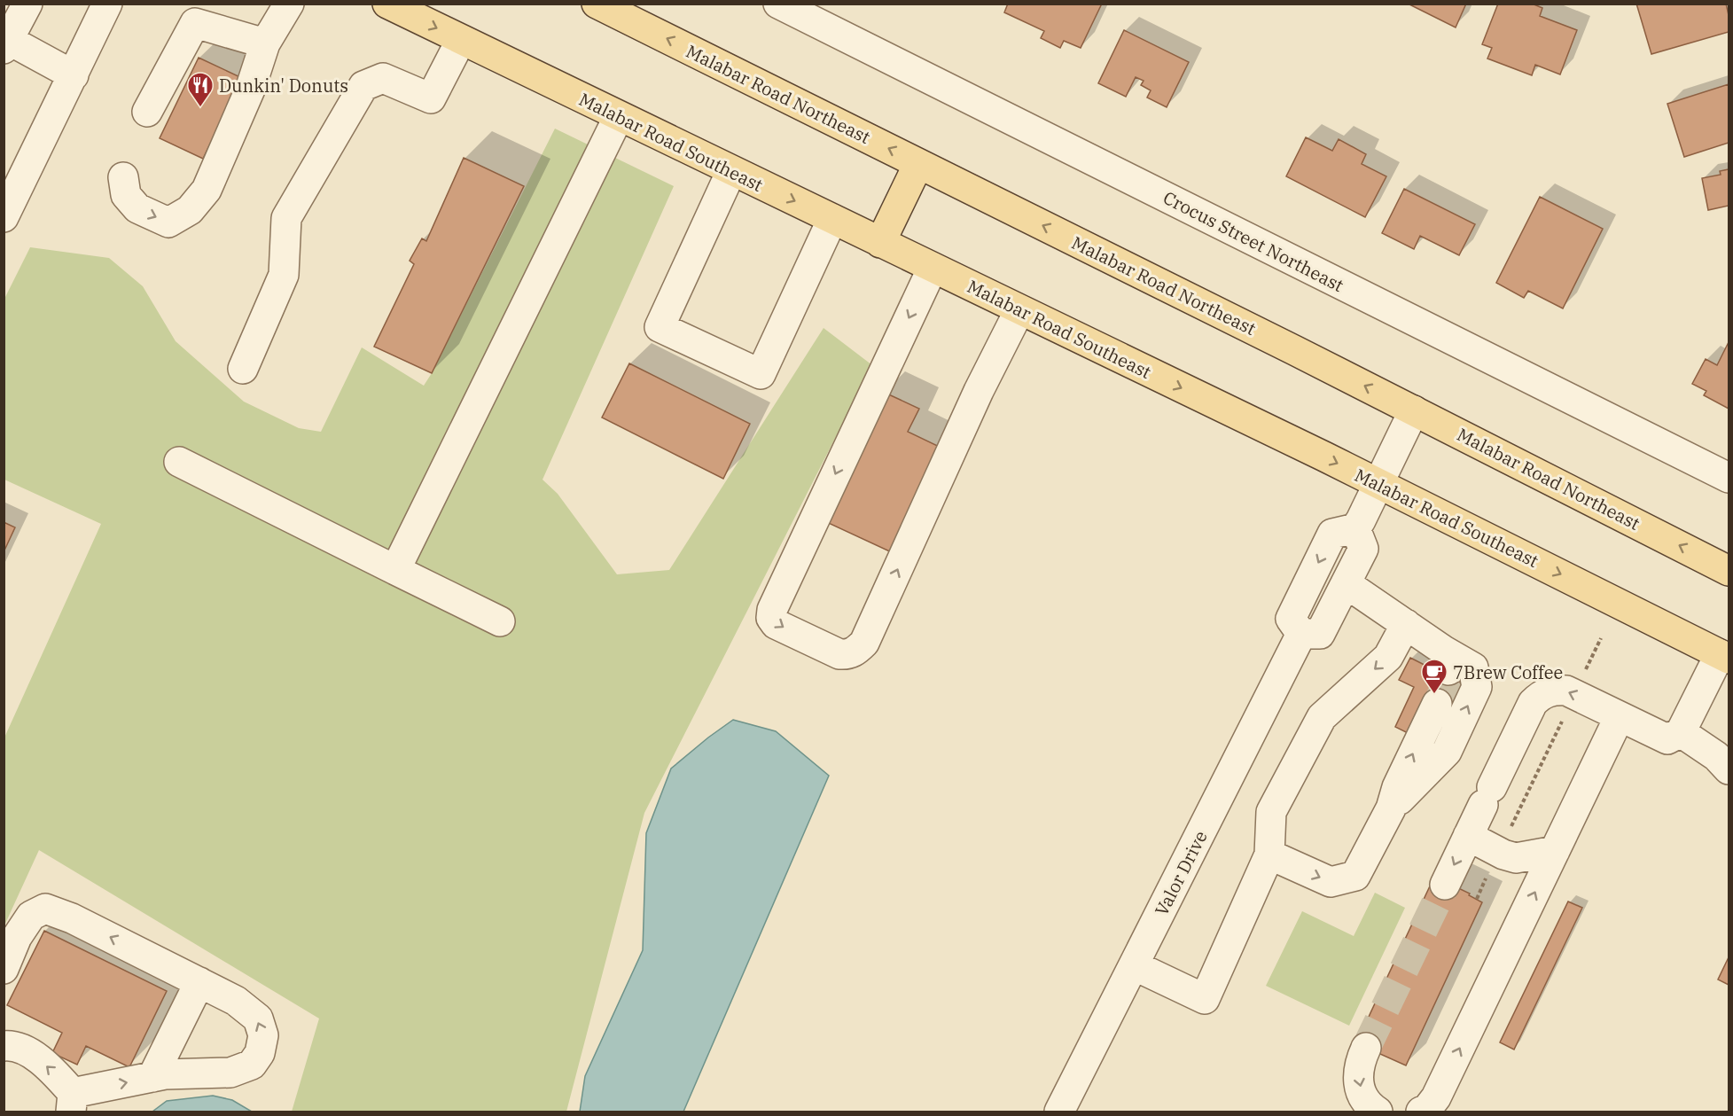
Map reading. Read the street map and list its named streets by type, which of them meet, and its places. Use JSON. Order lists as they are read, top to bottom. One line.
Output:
{"streets":{"main road":["Malabar Road Northeast","Malabar Road Southeast"],"street":["Crocus Street Northeast","Valor Drive"]},"one_way":["Malabar Road Northeast","Malabar Road Southeast"],"places":{"restaurant":["Dunkin' Donuts"],"cafe":["7Brew Coffee"]}}
